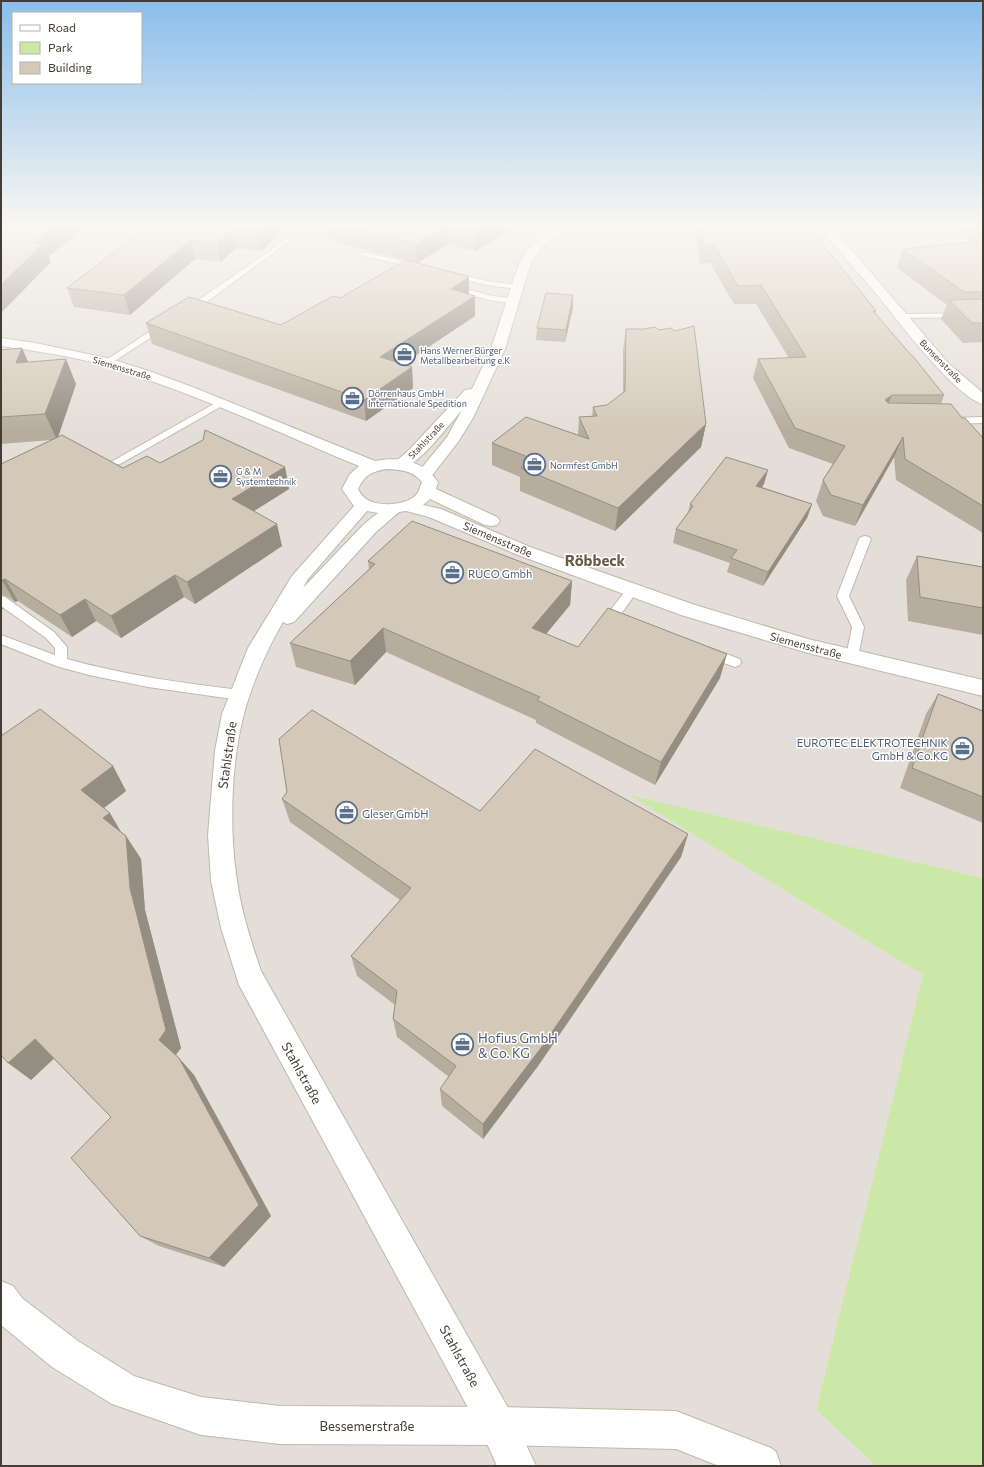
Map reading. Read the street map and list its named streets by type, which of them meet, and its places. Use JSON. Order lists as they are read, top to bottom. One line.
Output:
{"streets":{"street":["Bunsenstraße","Siemensstraße","Stahlstraße","Bessemerstraße"]},"crossings":[["Siemensstraße","Stahlstraße"],["Stahlstraße","Bessemerstraße"]],"districts":["Röbbeck"],"places":{"office":["Hans Werner Bürger Metallbearbeitung e.K","Dörrenhaus GmbH Internationale Spedition","Normfest GmbH","G & M Systemtechnik","RUCO Gmbh","EUROTEC ELEKTROTECHNIK GmbH & Co.KG","Gleser GmbH","Hofius GmbH & Co. KG"]},"legend":["Road","Park","Building"]}
